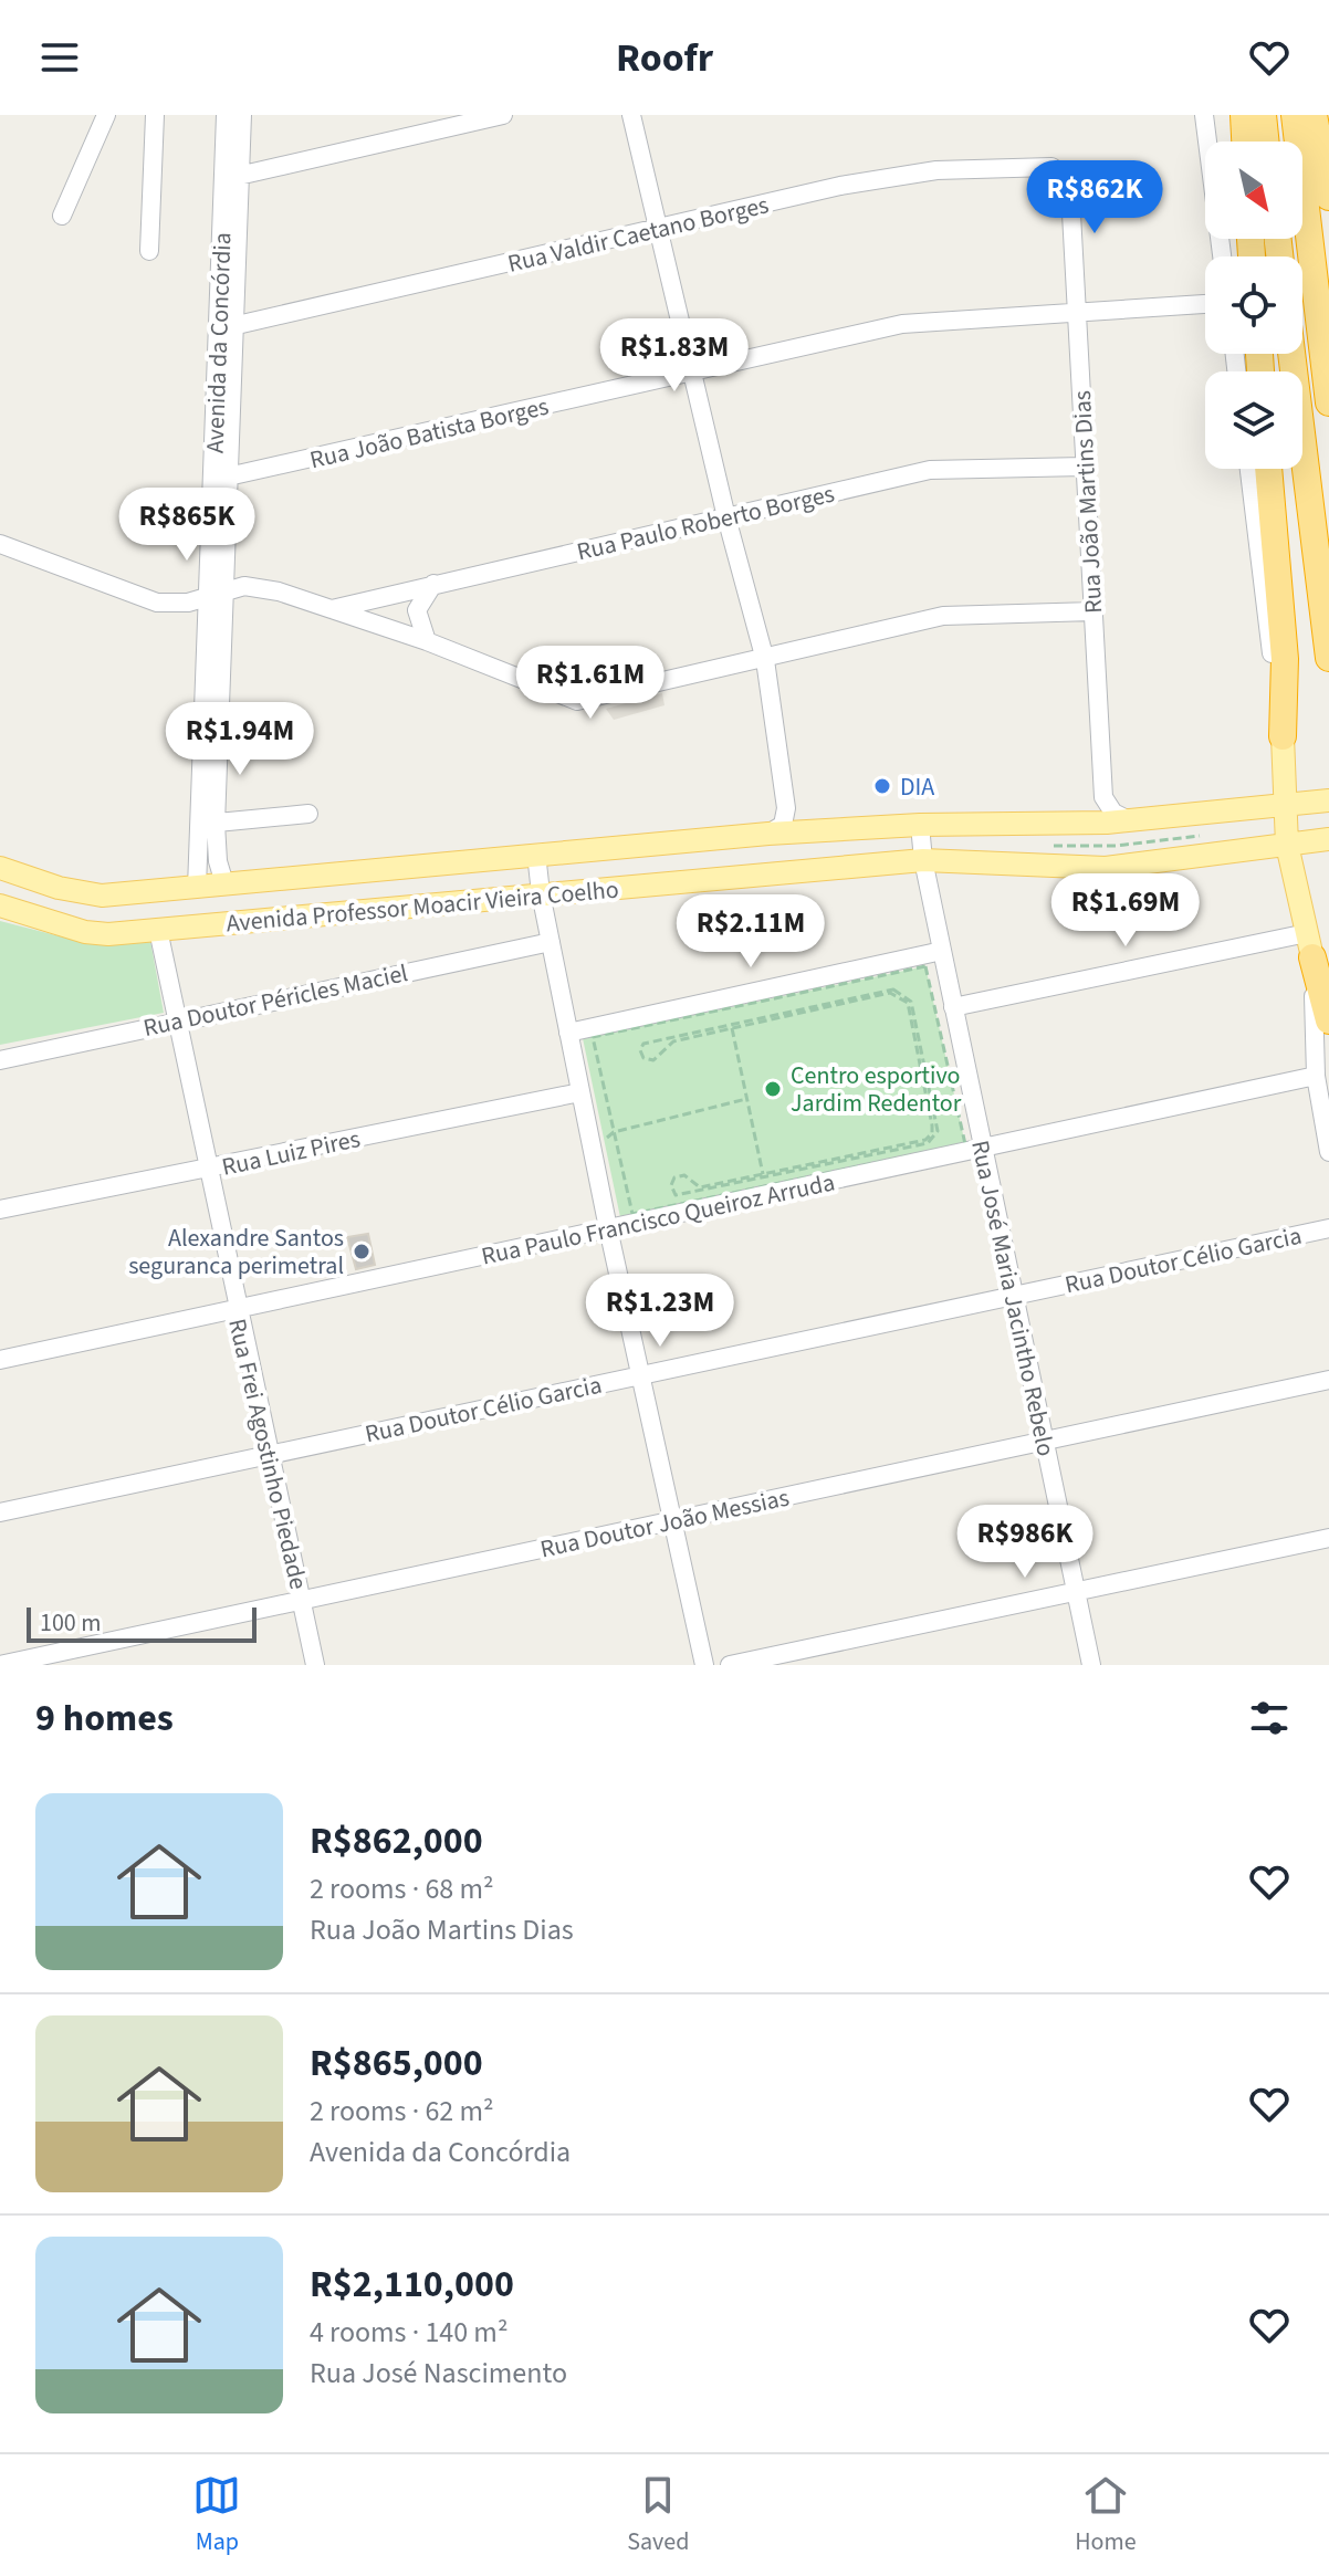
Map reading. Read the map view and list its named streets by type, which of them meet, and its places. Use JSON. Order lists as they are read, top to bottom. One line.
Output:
{"streets":{"main road":["Avenida Professor Moacir Vieira Coelho"],"street":["Rua Valdir Caetano Borges","Avenida da Concórdia","Rua João Batista Borges","Rua João Martins Dias","Rua Paulo Roberto Borges","Rua Doutor Péricles Maciel","Rua Luiz Pires","Rua Paulo Francisco Queiroz Arruda","Rua Doutor Célio Garcia","Rua José Maria Jacintho Rebelo","Rua Frei Agostinho Piedade","Rua Doutor João Messias"]},"crossings":[["Rua Valdir Caetano Borges","Avenida da Concórdia"],["Rua Valdir Caetano Borges","Rua João Martins Dias"],["Avenida da Concórdia","Rua João Batista Borges"],["Avenida da Concórdia","Avenida Professor Moacir Vieira Coelho"],["Rua João Batista Borges","Rua João Martins Dias"],["Rua João Martins Dias","Rua Paulo Roberto Borges"],["Rua João Martins Dias","Avenida Professor Moacir Vieira Coelho"],["Avenida Professor Moacir Vieira Coelho","Rua José Maria Jacintho Rebelo"],["Avenida Professor Moacir Vieira Coelho","Rua Frei Agostinho Piedade"],["Rua Doutor Péricles Maciel","Rua Frei Agostinho Piedade"],["Rua Luiz Pires","Rua Frei Agostinho Piedade"],["Rua Paulo Francisco Queiroz Arruda","Rua José Maria Jacintho Rebelo"],["Rua Paulo Francisco Queiroz Arruda","Rua Frei Agostinho Piedade"],["Rua Doutor Célio Garcia","Rua José Maria Jacintho Rebelo"],["Rua Doutor Célio Garcia","Rua Frei Agostinho Piedade"],["Rua José Maria Jacintho Rebelo","Rua Doutor João Messias"],["Rua Frei Agostinho Piedade","Rua Doutor João Messias"]],"places":["DIA","Centro esportivo Jardim Redentor","Alexandre Santos seguranca perimetral"],"scale_bar":"100 m","north":"bottom right","page":{"header":"Roofr","price":["R$862K","R$1.83M","R$865K","R$1.61M","R$1.94M","R$1.69M","R$2.11M","R$1.23M","R$986K"],"scale":"100 m","heading":"9 homes","list":[{"name":"R$862,000","note":"2 rooms · 68 m² · Rua João Martins Dias"},{"name":"R$865,000","note":"2 rooms · 62 m² · Avenida da Concórdia"},{"name":"R$2,110,000","note":"4 rooms · 140 m² · Rua José Nascimento"}],"tabs":["Map","Saved","Home"]}}
